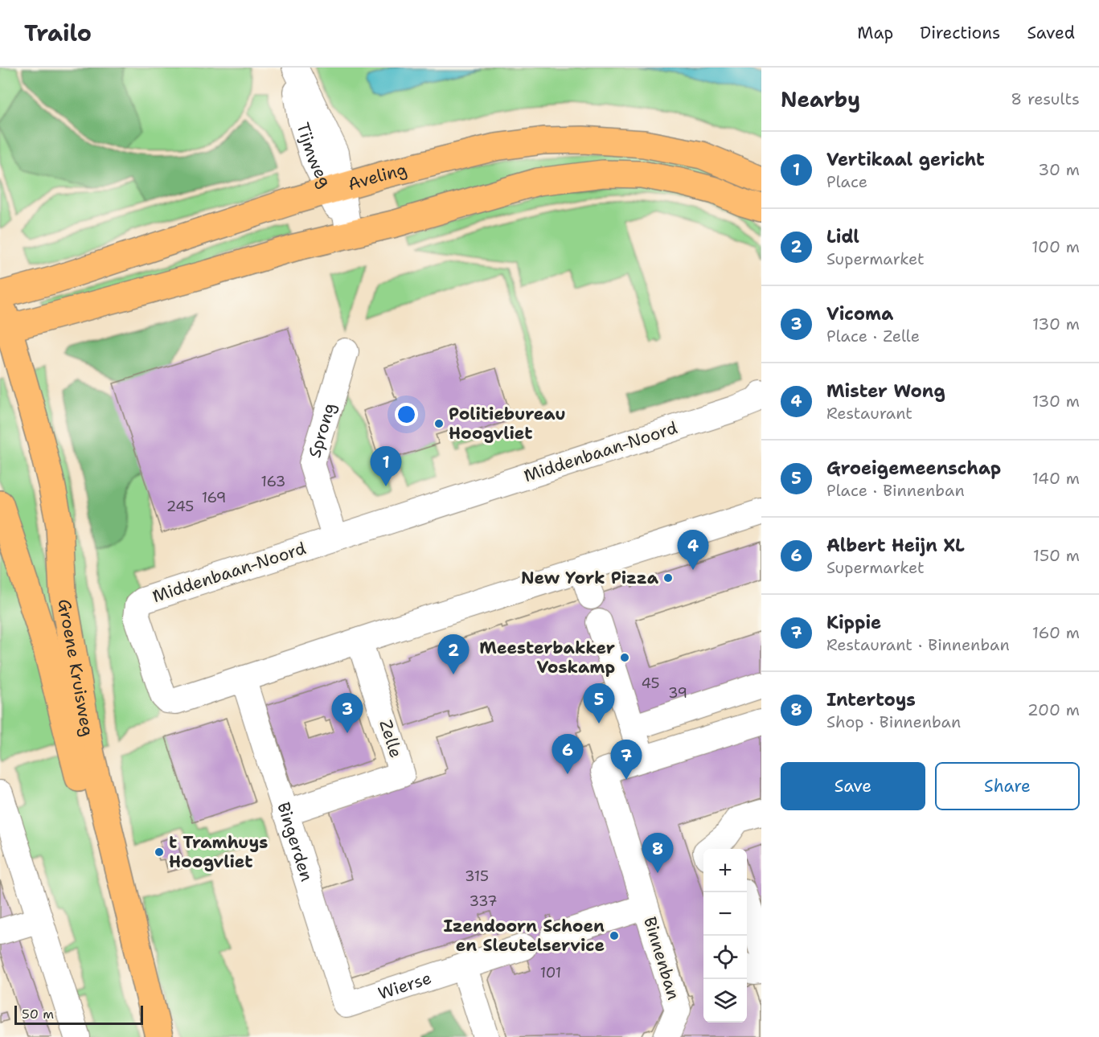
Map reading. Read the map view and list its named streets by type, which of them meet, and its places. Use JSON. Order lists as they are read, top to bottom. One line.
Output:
{"streets":{"main road":["Aveling","Groene Kruisweg"],"street":["Tijmweg","Sprong","Middenbaan-Noord","Zelle","Bingerden","Binnenban","Wierse"]},"crossings":[["Tijmweg","Aveling"],["Aveling","Groene Kruisweg"],["Sprong","Middenbaan-Noord"],["Middenbaan-Noord","Zelle"],["Middenbaan-Noord","Bingerden"],["Zelle","Bingerden"],["Bingerden","Wierse"]],"places":["Politiebureau Hoogvliet","New York Pizza","Meesterbakker Voskamp","t Tramhuys Hoogvliet","Izendoorn Schoen en Sleutelservice"],"house_numbers":["163","169","245","45","39","315","337","101"],"scale_bar":"50 m","page":{"header":"Trailo","nav":["Map","Directions","Saved"],"heading":["Nearby","8 results"],"list":[{"mark":"1","name":"Vertikaal gericht","note":"Place","value":"30 m"},{"mark":"2","name":"Lidl","note":"Supermarket","value":"100 m"},{"mark":"3","name":"Vicoma","note":"Place · Zelle","value":"130 m"},{"mark":"4","name":"Mister Wong","note":"Restaurant","value":"130 m"},{"mark":"5","name":"Groeigemeenschap","note":"Place · Binnenban","value":"140 m"},{"mark":"6","name":"Albert Heijn XL","note":"Supermarket","value":"150 m"},{"mark":"7","name":"Kippie","note":"Restaurant · Binnenban","value":"160 m"},{"mark":"8","name":"Intertoys","note":"Shop · Binnenban","value":"200 m"}],"pins":["1","4","2","5","3","6","7","8"],"buttons":["Save","Share"],"map_buttons":["+","−"],"scale":"50 m"}}
